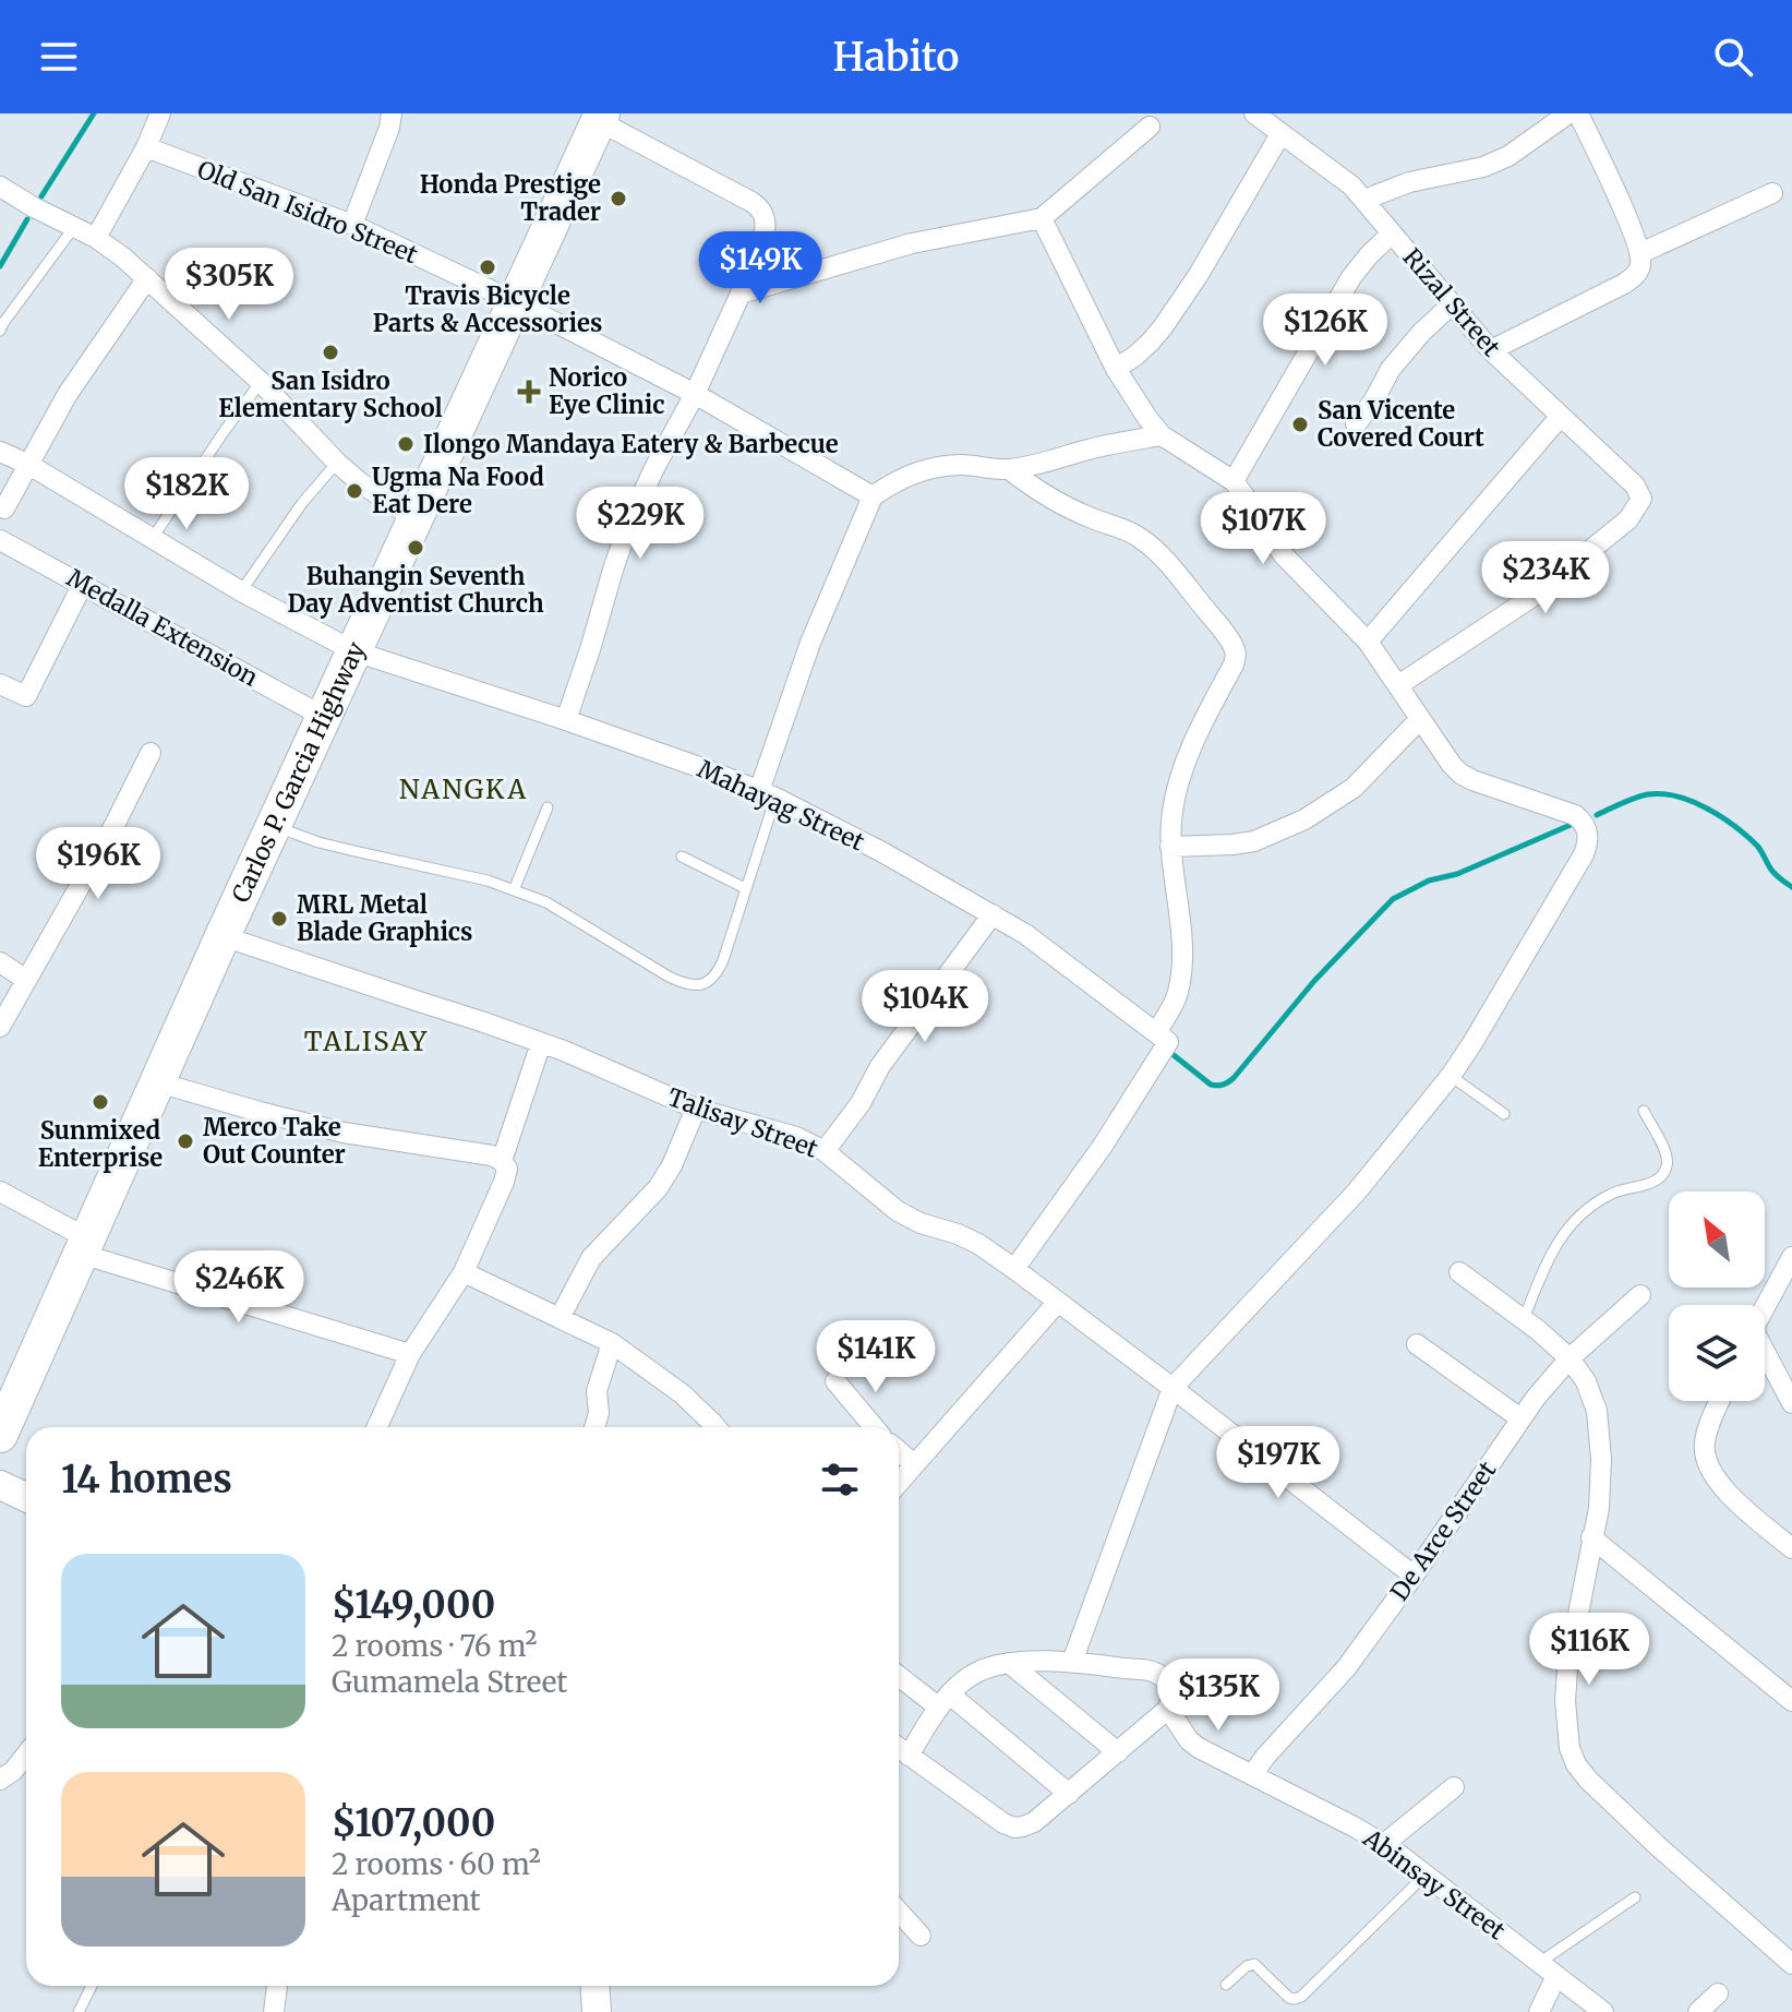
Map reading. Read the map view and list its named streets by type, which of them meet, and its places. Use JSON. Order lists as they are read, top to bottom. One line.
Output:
{"streets":{"highway":["Carlos P. Garcia Highway"],"street":["Old San Isidro Street","Rizal Street","Medalla Extension","Mahayag Street","Talisay Street","De Arce Street","Abinsay Street"]},"crossings":[["Old San Isidro Street","Carlos P. Garcia Highway"],["Medalla Extension","Carlos P. Garcia Highway"],["Carlos P. Garcia Highway","Mahayag Street"],["Carlos P. Garcia Highway","Talisay Street"],["Talisay Street","De Arce Street"],["De Arce Street","Abinsay Street"]],"districts":["NANGKA","TALISAY"],"places":{"other":["Honda Prestige Trader","Travis Bicycle Parts & Accessories","San Isidro Elementary School","San Vicente Covered Court","Ilongo Mandaya Eatery & Barbecue","Ugma Na Food Eat Dere","Buhangin Seventh Day Adventist Church","MRL Metal Blade Graphics","Sunmixed Enterprise","Merco Take Out Counter"],"health":["Norico Eye Clinic"]},"north":"top left","page":{"header":"Habito","price":["$149K","$305K","$126K","$182K","$229K","$107K","$234K","$196K","$104K","$246K","$141K","$197K","$116K","$135K"],"heading":"14 homes","list":[{"name":"$149,000","note":"2 rooms · 76 m² · Gumamela Street"},{"name":"$107,000","note":"2 rooms · 60 m² · Apartment"}]}}
